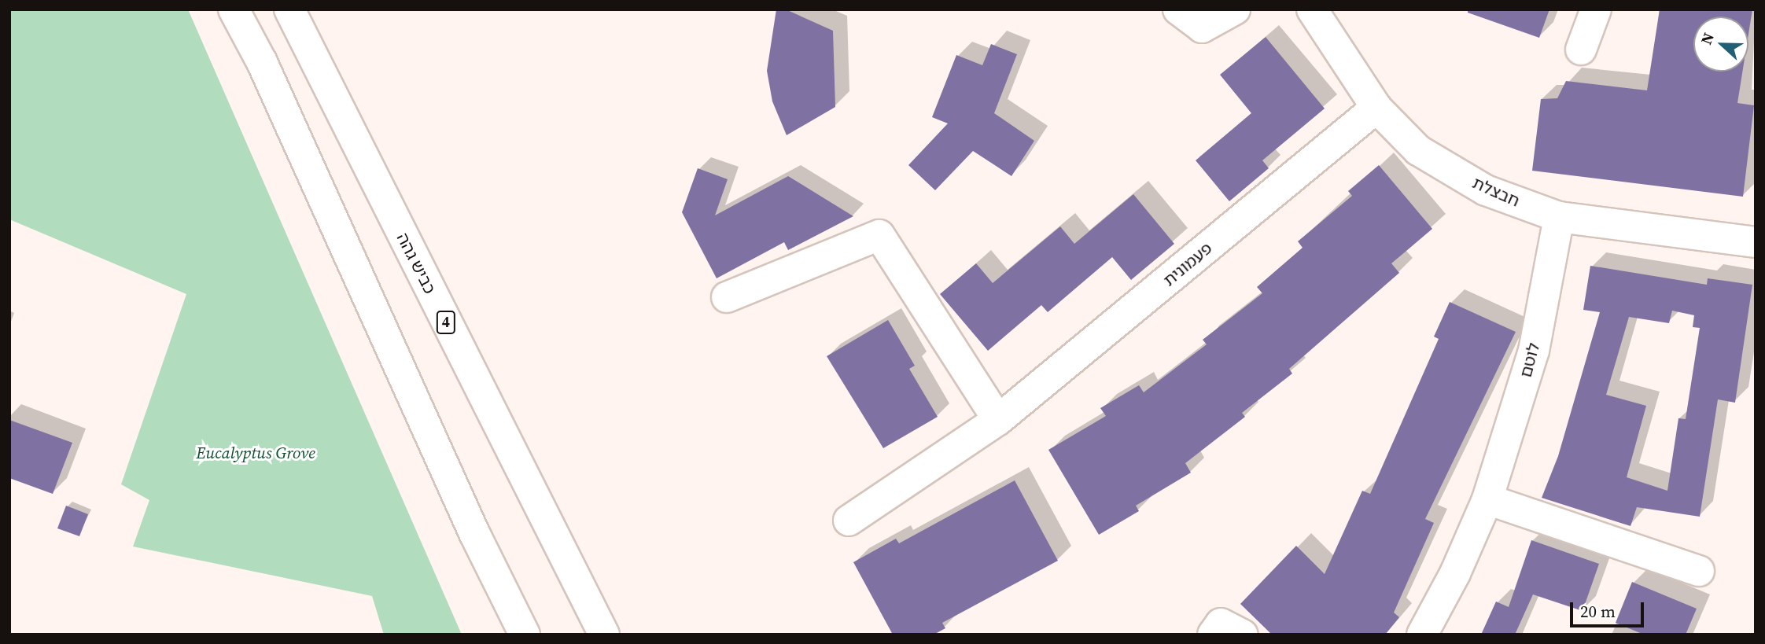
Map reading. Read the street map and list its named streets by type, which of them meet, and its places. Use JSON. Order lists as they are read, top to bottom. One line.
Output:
{"streets":{"main road":["חבצלת","כביש גהה","פעמונית","4","לוטם"]},"crossings":[["חבצלת","פעמונית"],["חבצלת","לוטם"]],"parks":["Eucalyptus Grove"],"scale_bar":"20 m","north":"left"}
